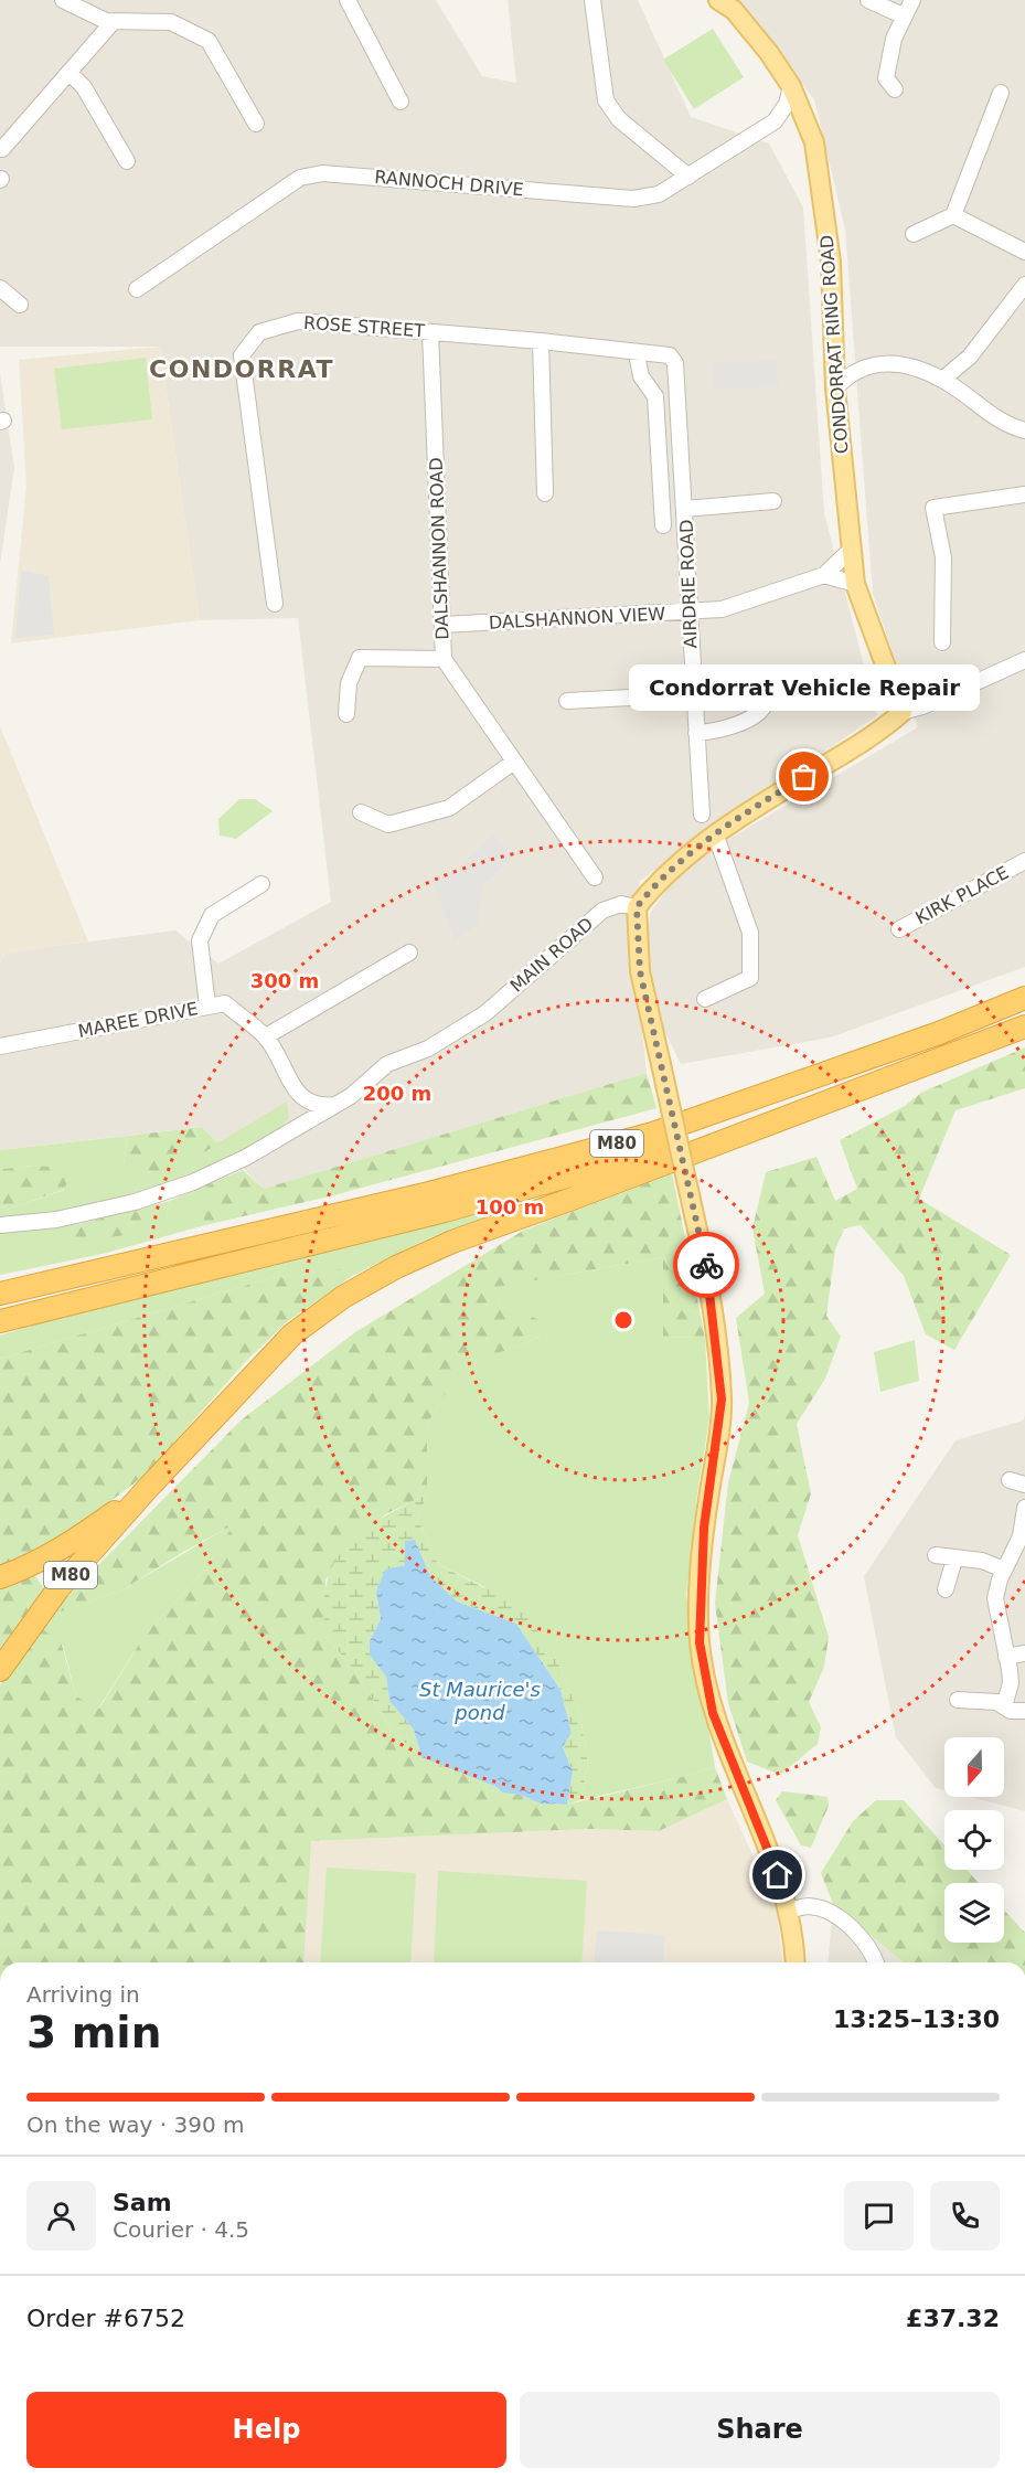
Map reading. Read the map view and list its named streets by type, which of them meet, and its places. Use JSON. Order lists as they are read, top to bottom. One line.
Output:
{"streets":{"highway":["M80"],"main road":["CONDORRAT RING ROAD"],"street":["RANNOCH DRIVE","ROSE STREET","DALSHANNON ROAD","AIRDRIE ROAD","DALSHANNON VIEW","KIRK PLACE","MAIN ROAD","MAREE DRIVE"]},"crossings":[["ROSE STREET","DALSHANNON ROAD"],["ROSE STREET","AIRDRIE ROAD"],["CONDORRAT RING ROAD","DALSHANNON VIEW"],["DALSHANNON ROAD","DALSHANNON VIEW"],["AIRDRIE ROAD","DALSHANNON VIEW"]],"districts":["CONDORRAT"],"water":["St Maurice's pond"],"places":["Condorrat Vehicle Repair"],"north":"bottom","page":{"bubble":"Condorrat Vehicle Repair","heading":["3 min","Arriving in","13:25–13:30"],"panel":["Sam","Courier · 4.5","Order #6752","£37.32"],"bar":"On the way · 390 m","buttons":["Help","Share"]},"rings":["300 m","200 m","100 m"]}
